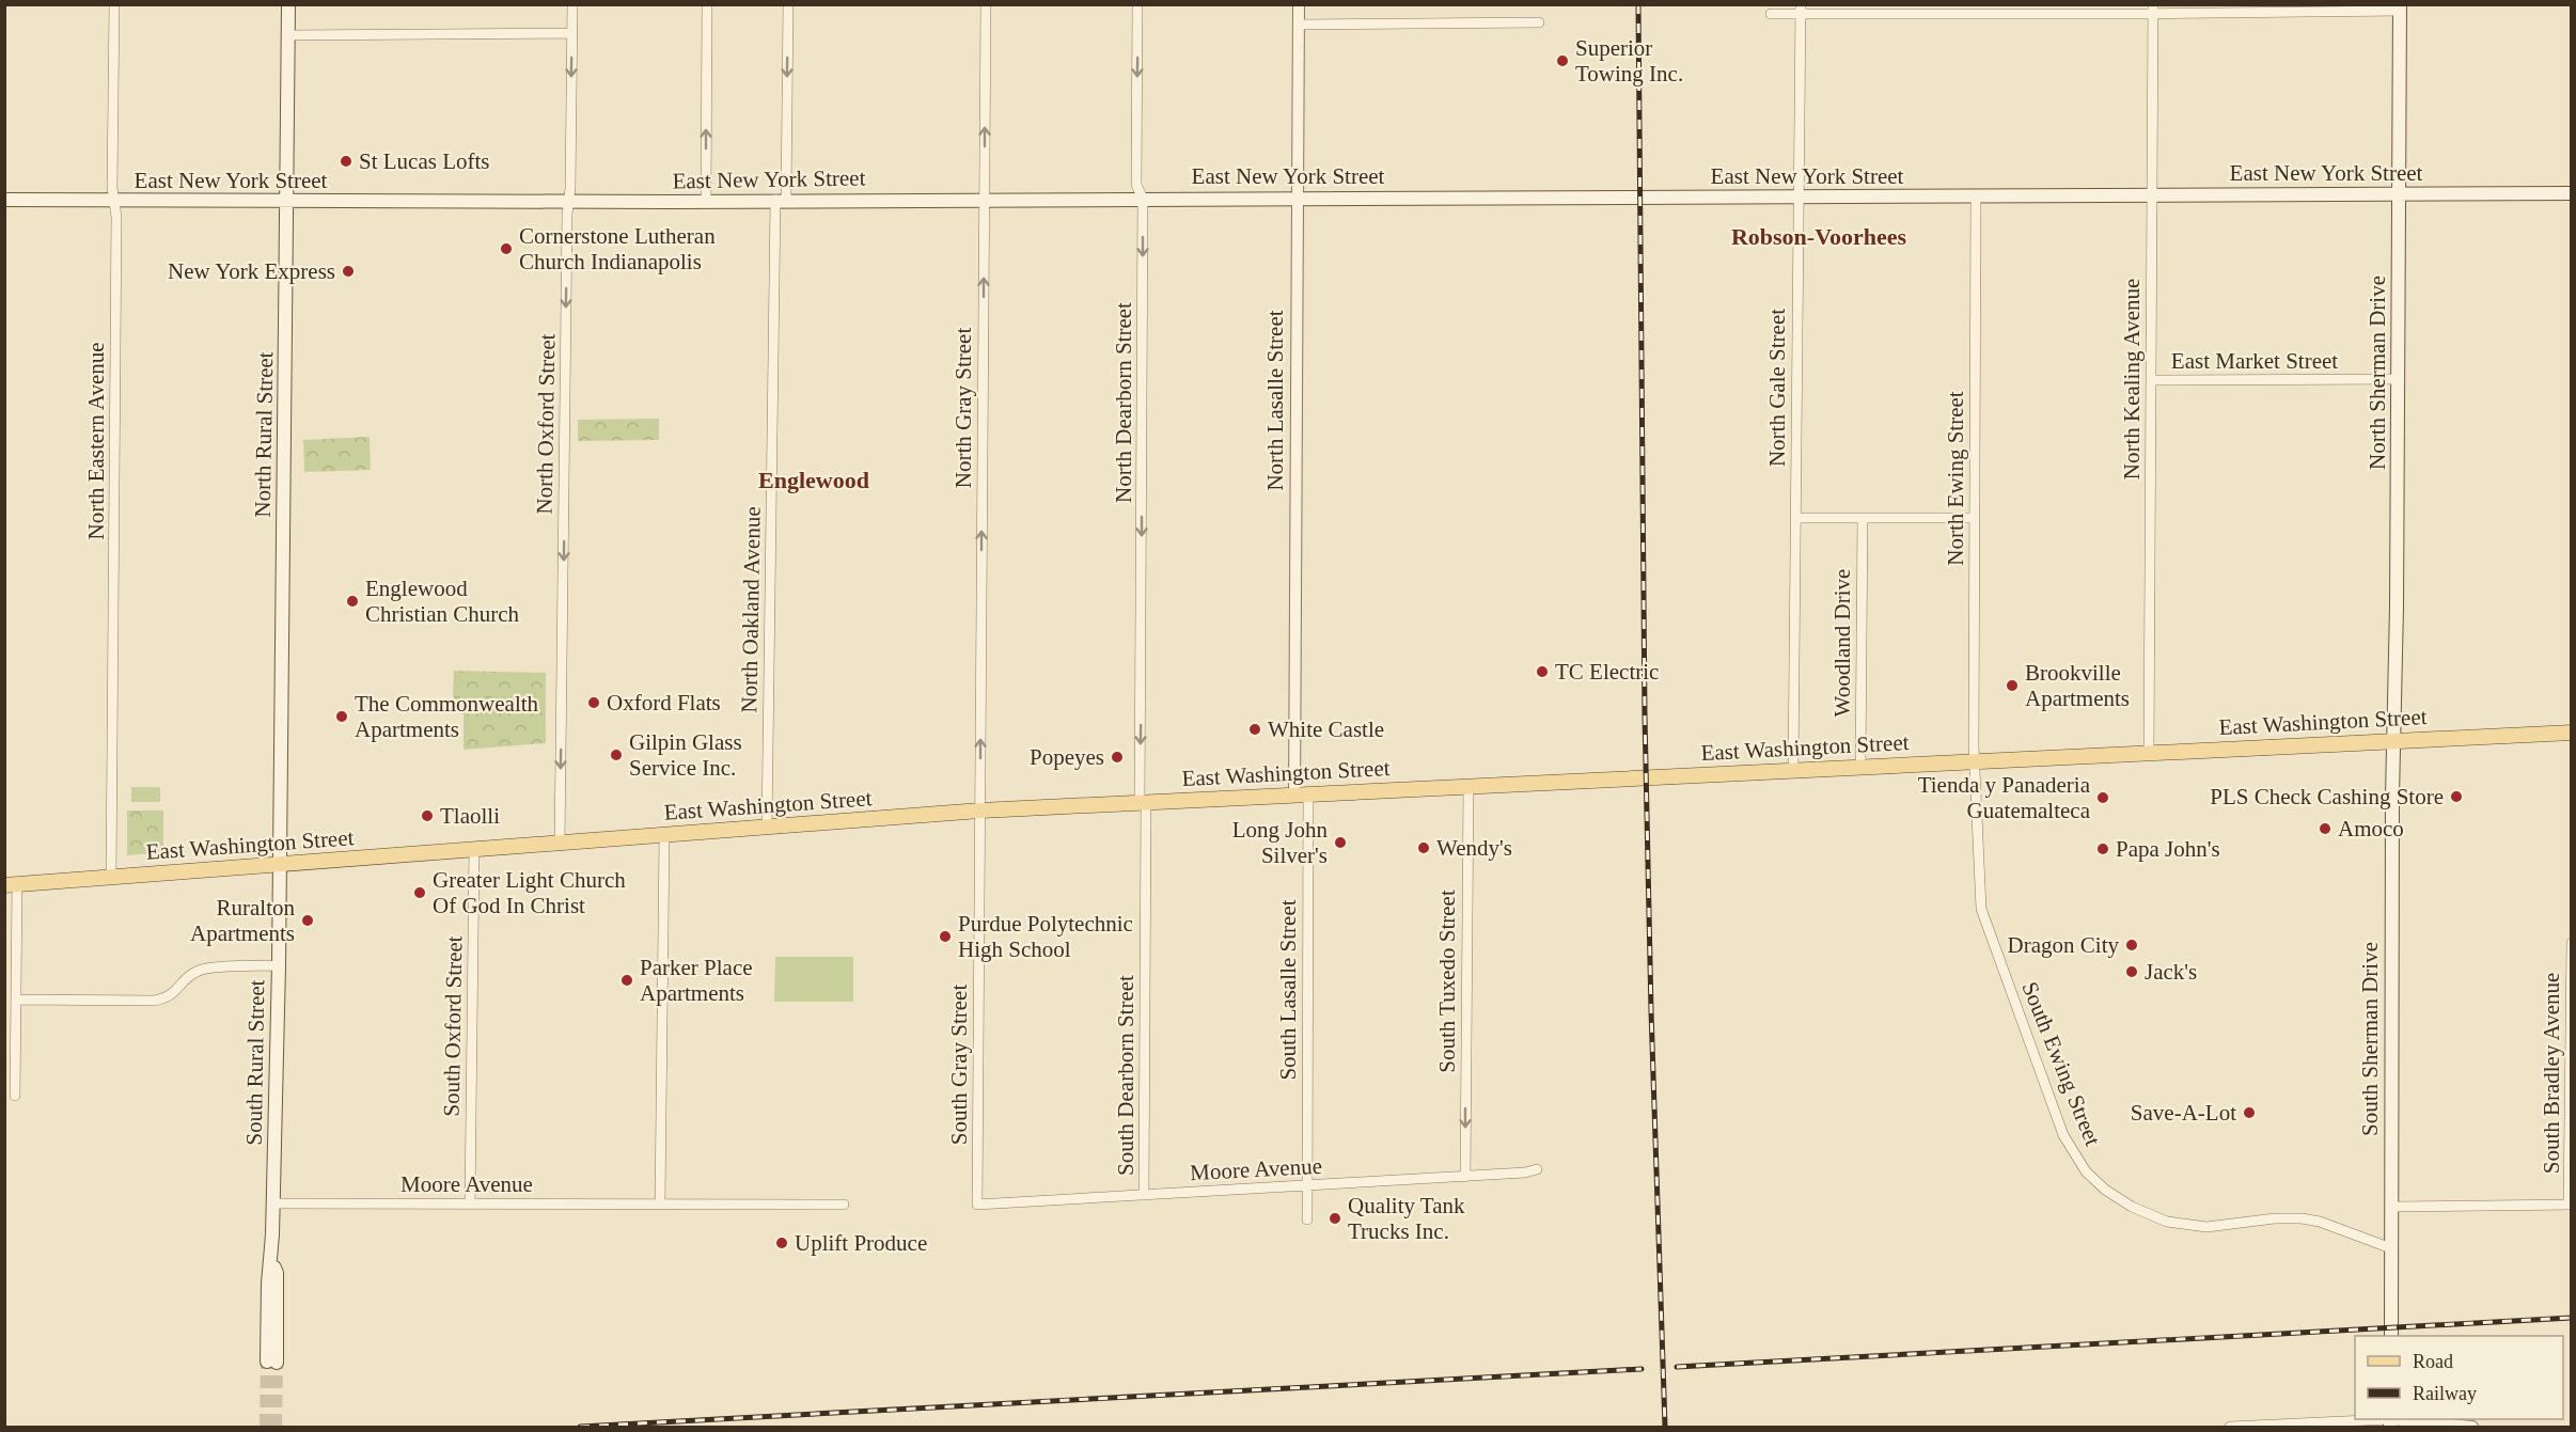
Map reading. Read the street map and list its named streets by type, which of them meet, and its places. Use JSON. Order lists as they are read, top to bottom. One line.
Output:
{"streets":{"main road":["East New York Street","North Sherman Drive","North Rural Street","East Washington Street","South Sherman Drive","South Rural Street"],"street":["East Market Street","North Kealing Avenue","North Gale Street","North Lasalle Street","North Dearborn Street","North Gray Street","North Oxford Street","North Eastern Avenue","North Ewing Street","North Oakland Avenue","Woodland Drive","South Tuxedo Street","South Lasalle Street","South Oxford Street","South Ewing Street","South Gray Street","South Bradley Avenue","South Dearborn Street","Moore Avenue"]},"crossings":[["East New York Street","North Sherman Drive"],["East New York Street","North Kealing Avenue"],["East New York Street","North Gale Street"],["East New York Street","North Lasalle Street"],["East New York Street","North Dearborn Street"],["East New York Street","North Gray Street"],["East New York Street","North Oxford Street"],["East New York Street","North Rural Street"],["East New York Street","North Eastern Avenue"],["East New York Street","North Ewing Street"],["East New York Street","North Oakland Avenue"],["East Market Street","North Sherman Drive"],["East Market Street","North Kealing Avenue"],["North Sherman Drive","East Washington Street"],["North Sherman Drive","South Sherman Drive"],["North Kealing Avenue","East Washington Street"],["North Gale Street","East Washington Street"],["North Lasalle Street","East Washington Street"],["North Lasalle Street","South Lasalle Street"],["North Dearborn Street","East Washington Street"],["North Dearborn Street","South Dearborn Street"],["North Gray Street","East Washington Street"],["North Gray Street","South Gray Street"],["North Oxford Street","East Washington Street"],["North Rural Street","East Washington Street"],["North Rural Street","South Rural Street"],["North Eastern Avenue","East Washington Street"],["North Ewing Street","East Washington Street"],["North Ewing Street","South Ewing Street"],["North Oakland Avenue","East Washington Street"],["Woodland Drive","East Washington Street"],["East Washington Street","South Tuxedo Street"],["East Washington Street","South Lasalle Street"],["East Washington Street","South Oxford Street"],["East Washington Street","South Sherman Drive"],["East Washington Street","South Rural Street"],["East Washington Street","South Ewing Street"],["East Washington Street","South Gray Street"],["East Washington Street","South Dearborn Street"],["South Tuxedo Street","Moore Avenue"],["South Lasalle Street","Moore Avenue"],["South Oxford Street","Moore Avenue"],["South Sherman Drive","South Ewing Street"],["South Rural Street","Moore Avenue"],["South Gray Street","Moore Avenue"],["South Dearborn Street","Moore Avenue"]],"one_way":["North Dearborn Street","North Gray Street","North Oxford Street","South Tuxedo Street"],"districts":["Robson-Voorhees","Englewood"],"places":["Superior Towing Inc.","St Lucas Lofts","Cornerstone Lutheran Church Indianapolis","New York Express","Englewood Christian Church","TC Electric","Brookville Apartments","Oxford Flats","The Commonwealth Apartments","White Castle","Gilpin Glass Service Inc.","Popeyes","PLS Check Cashing Store","Tienda y Panaderia Guatemalteca","Tlaolli","Amoco","Long John Silver's","Wendy's","Papa John's","Greater Light Church Of God In Christ","Ruralton Apartments","Purdue Polytechnic High School","Dragon City","Jack's","Parker Place Apartments","Save-A-Lot","Quality Tank Trucks Inc.","Uplift Produce"],"legend":["Road","Railway"]}
